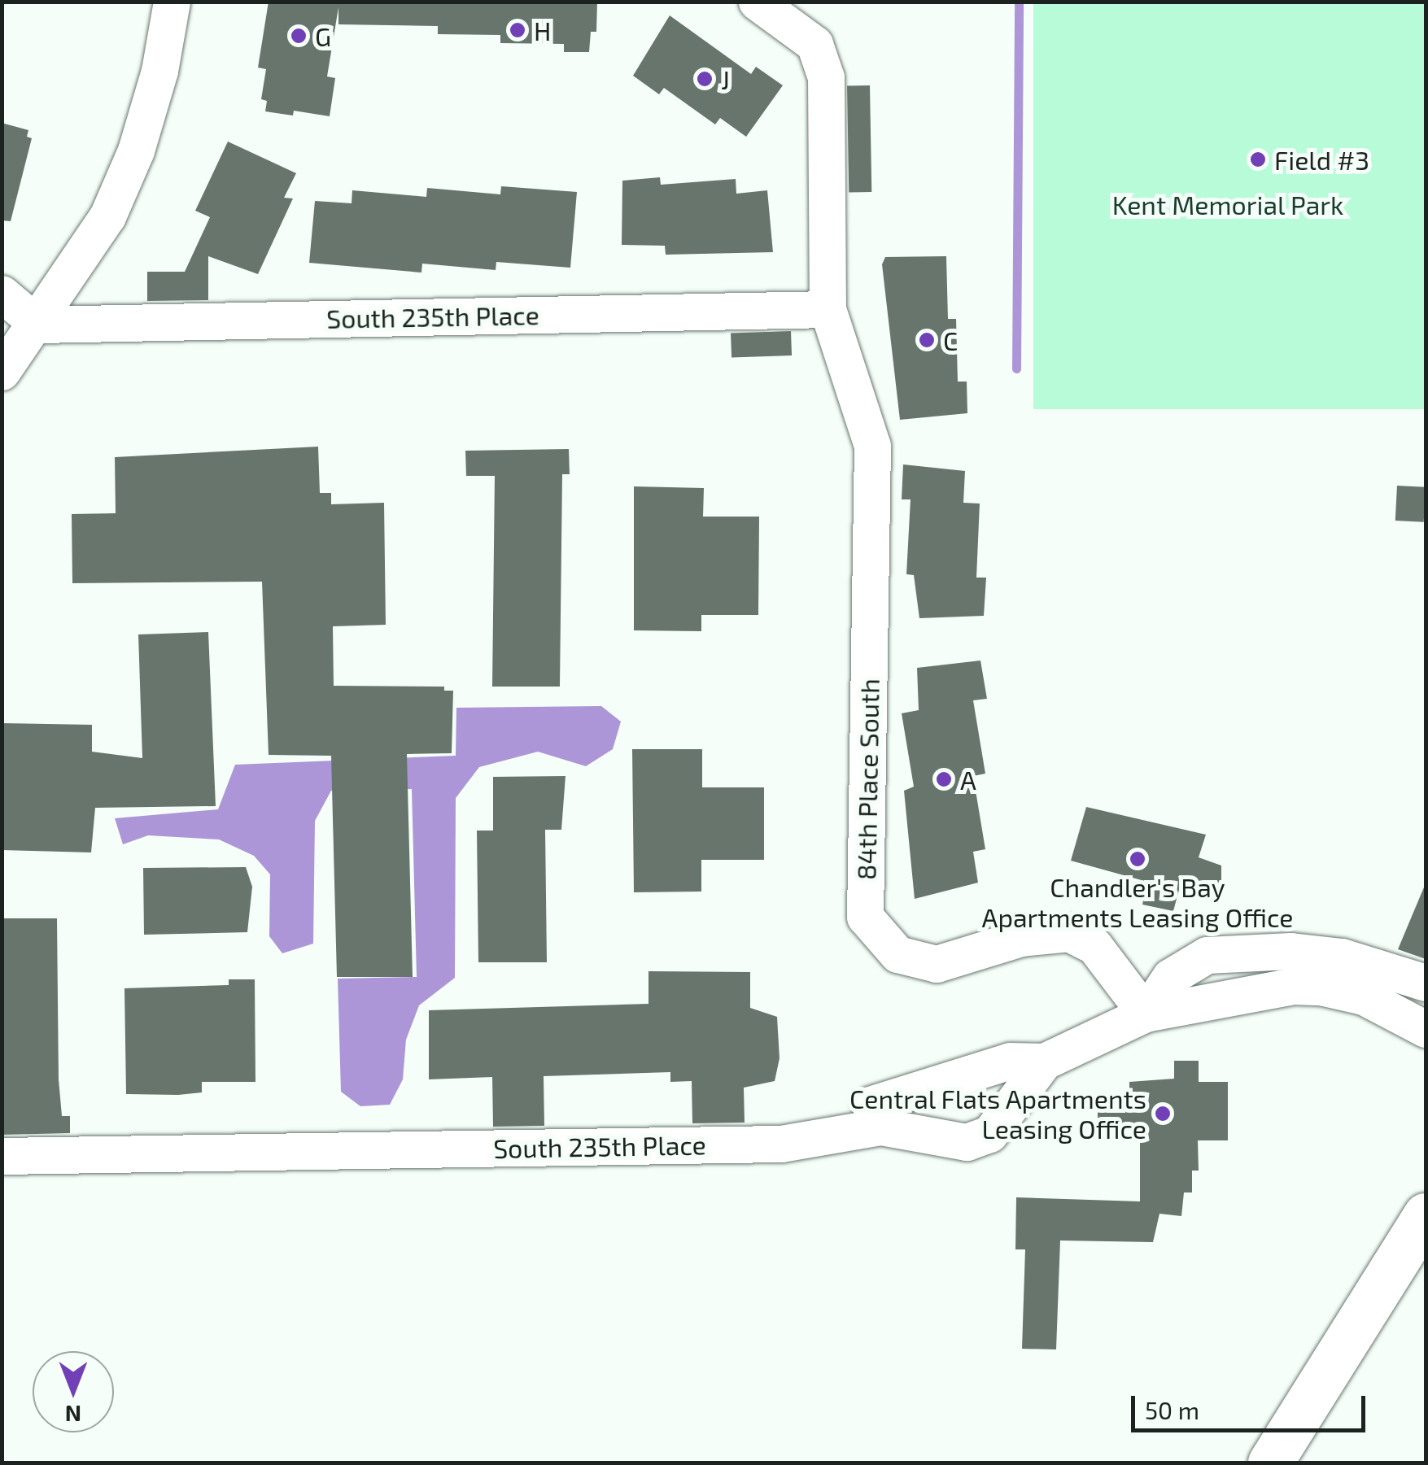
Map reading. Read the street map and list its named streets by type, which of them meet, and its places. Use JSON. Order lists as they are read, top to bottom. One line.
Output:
{"streets":{"street":["South 235th Place","84th Place South"]},"crossings":[["South 235th Place","84th Place South"]],"parks":["Kent Memorial Park"],"places":["H","G","J","Field #3","C","A","Chandler's Bay Apartments Leasing Office","Central Flats Apartments Leasing Office"],"scale_bar":"50 m","north":"bottom"}
